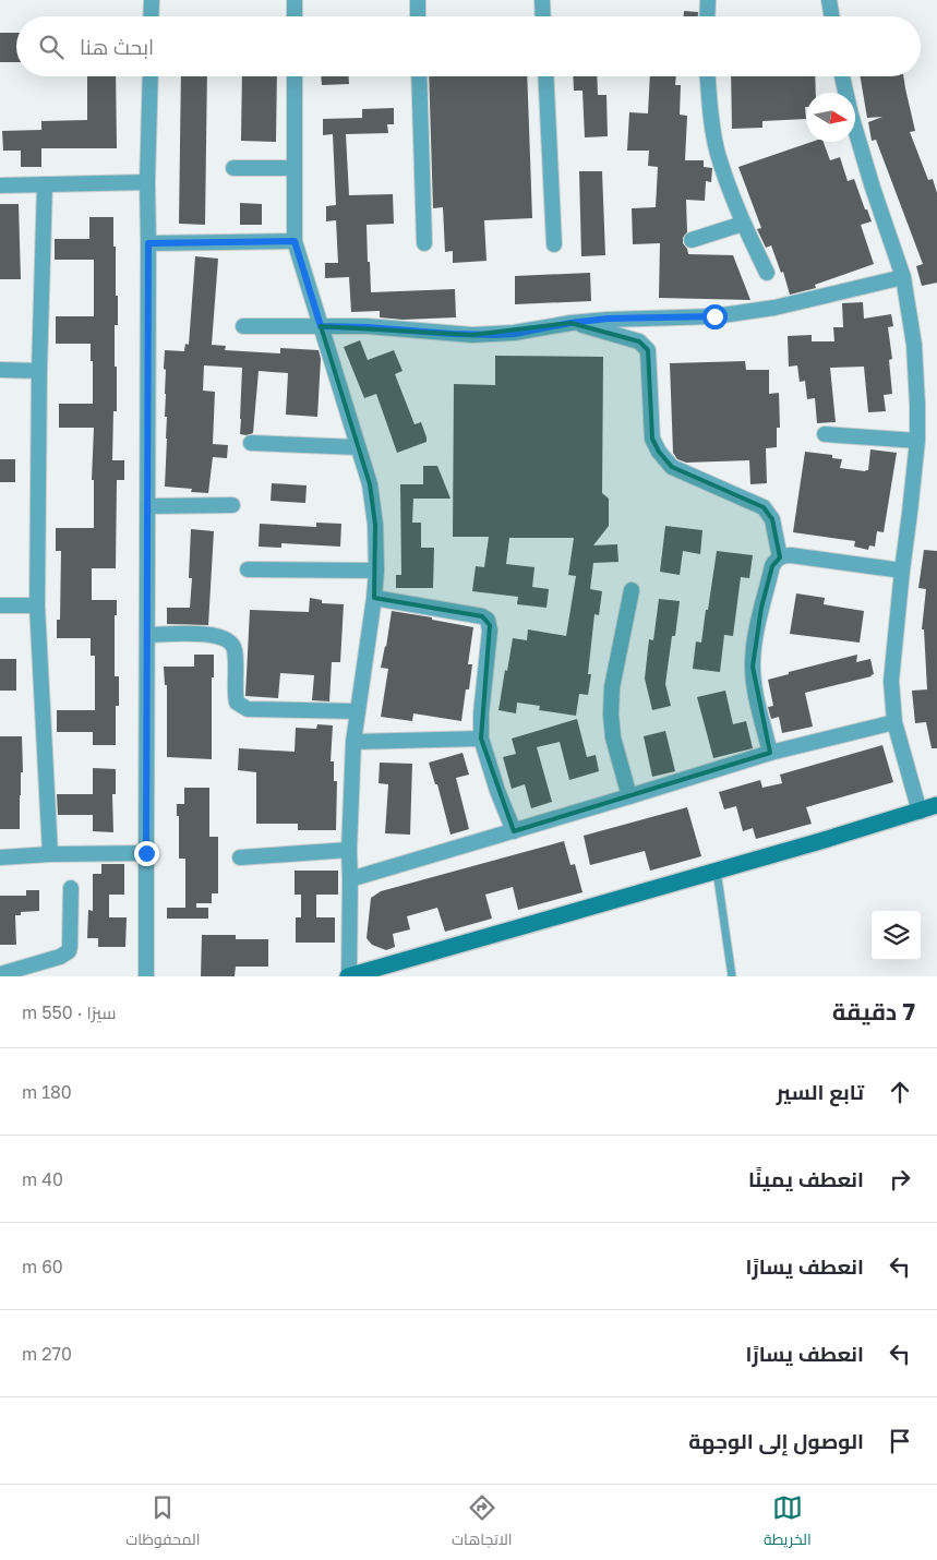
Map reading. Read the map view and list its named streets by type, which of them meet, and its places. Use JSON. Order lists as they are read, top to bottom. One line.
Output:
{"north":"right","page":{"search":"ابحث هنا","heading":["7 دقيقة","سيرًا · 550 m"],"list":[["تابع السير","180 m"],["انعطف يمينًا","40 m"],["انعطف يسارًا","60 m"],["انعطف يسارًا","270 m"],"الوصول إلى الوجهة"],"nav":["الخريطة","الاتجاهات","المحفوظات"]}}
